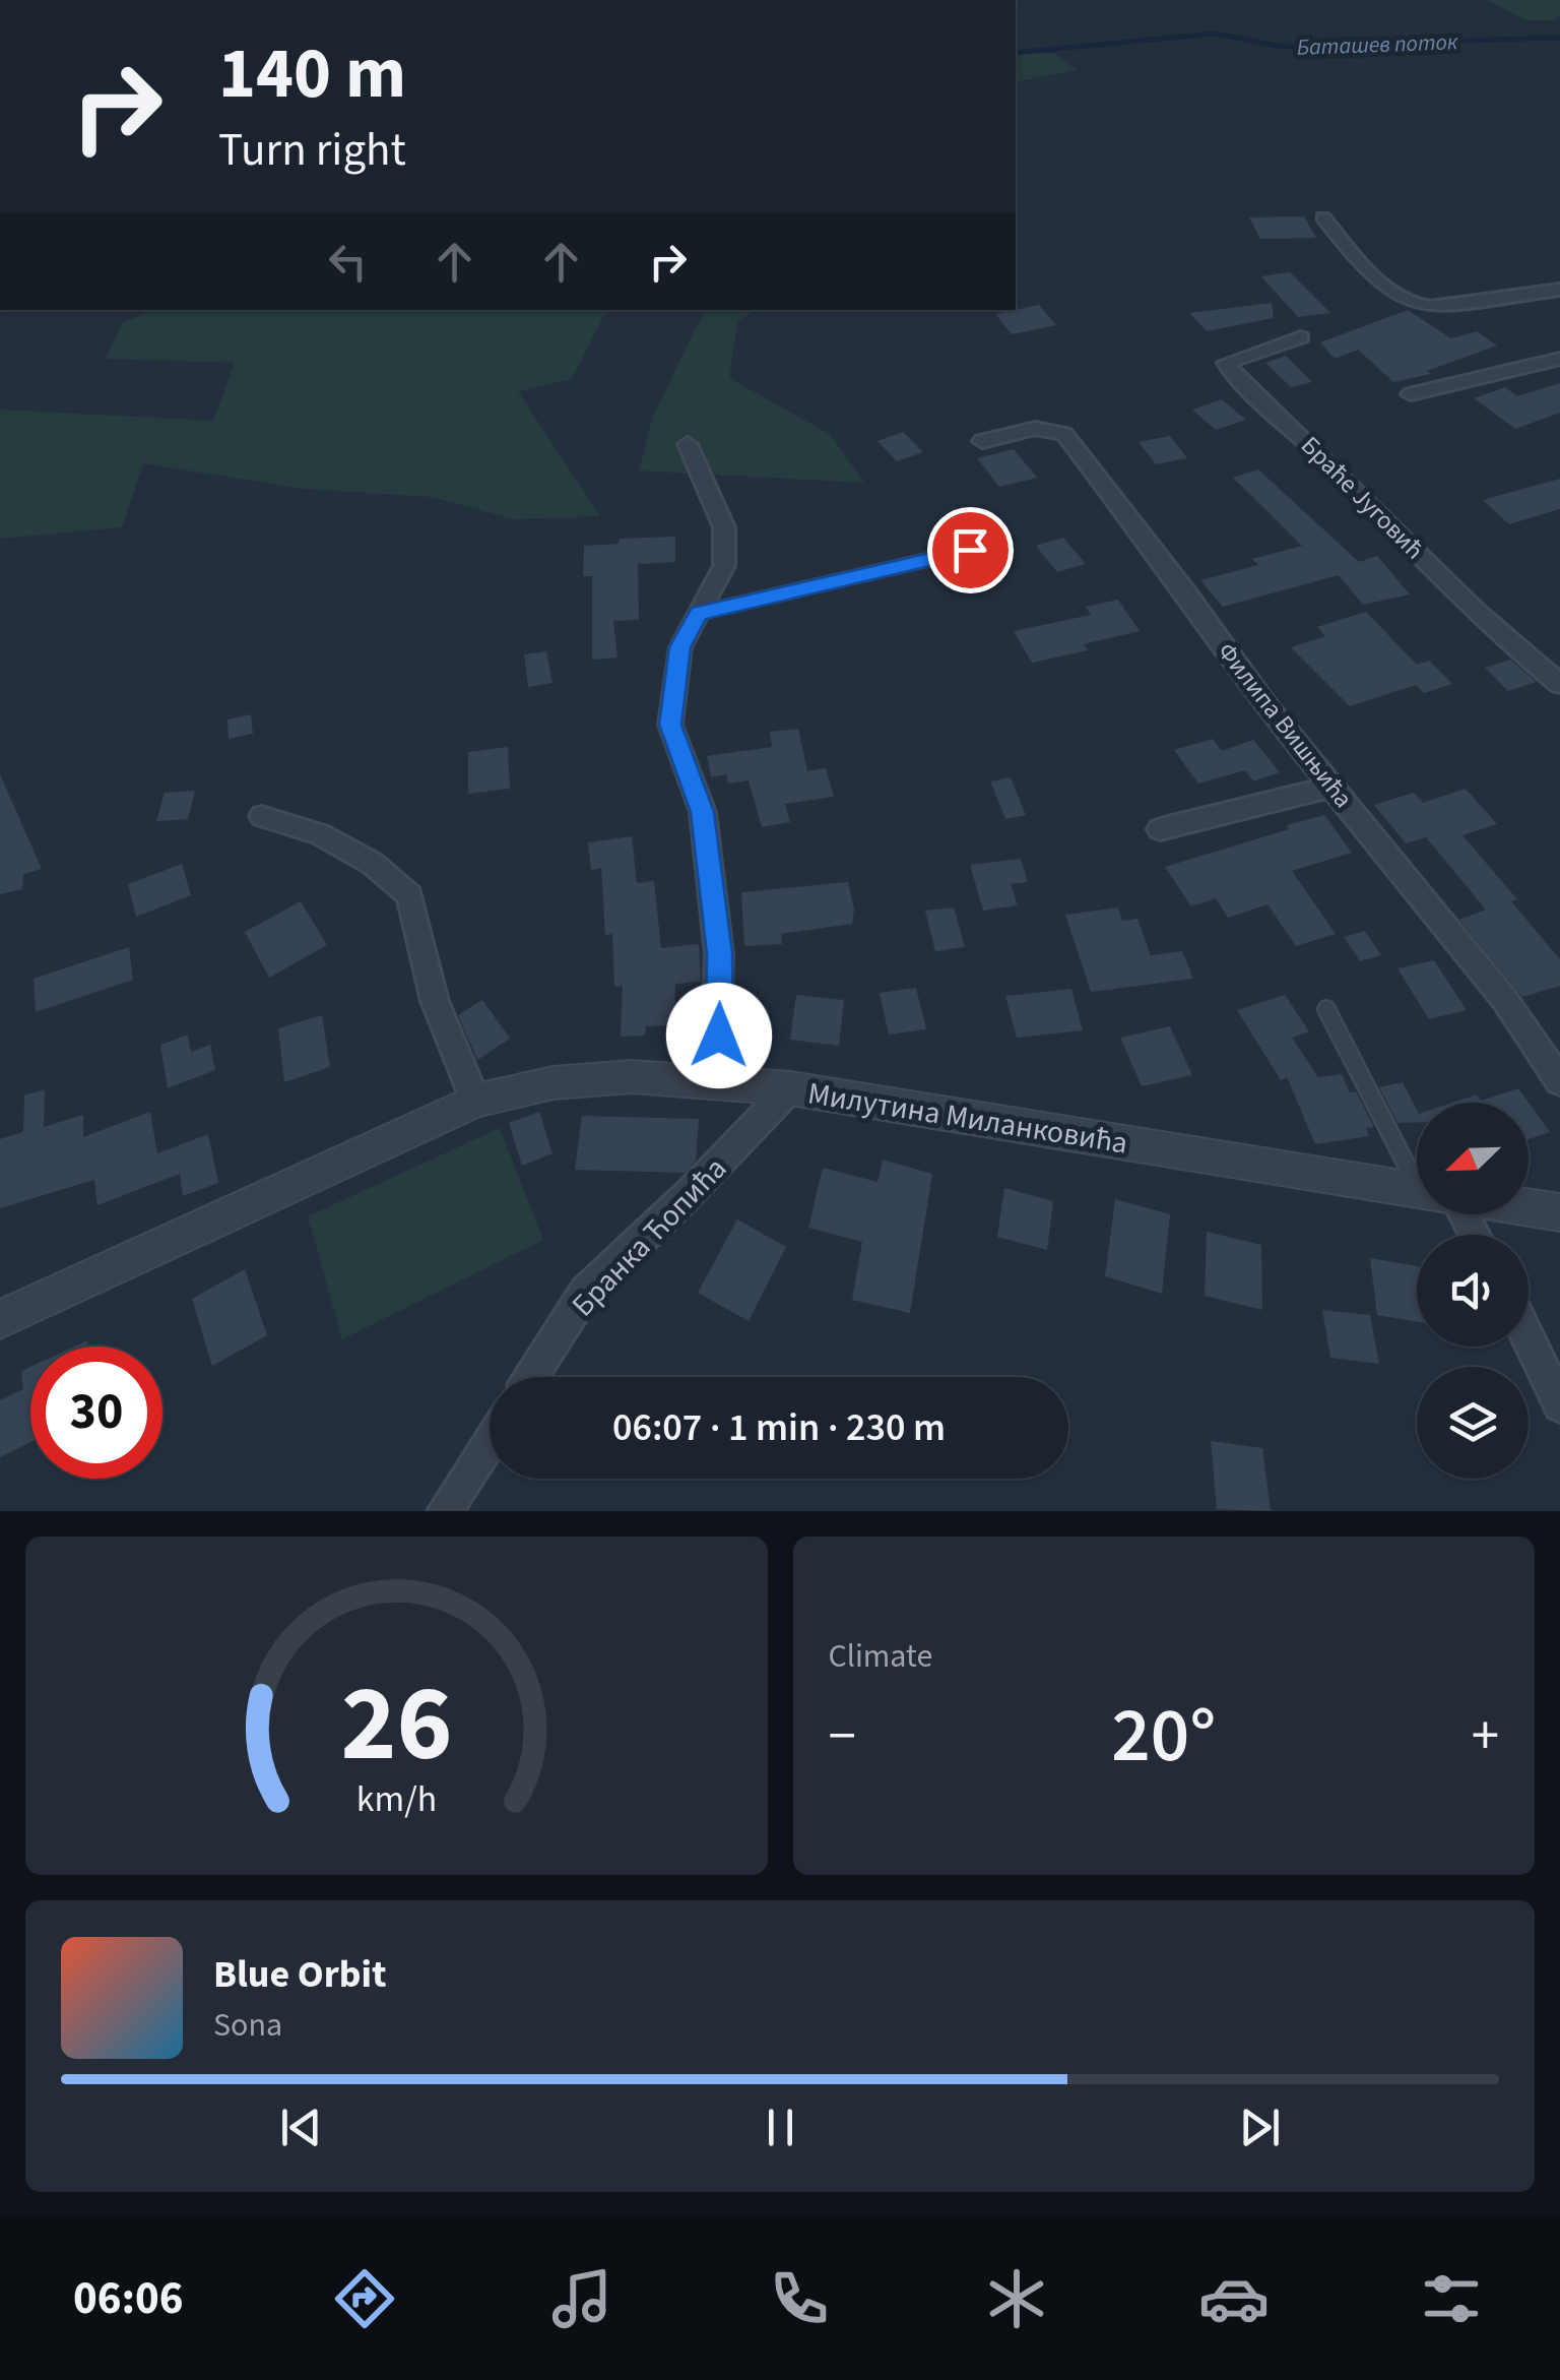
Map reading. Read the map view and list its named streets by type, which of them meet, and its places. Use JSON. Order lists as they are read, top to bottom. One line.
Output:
{"streets":{"street":["Браће Југовић","Филипа Вишњића","Милутина Миланковића","Бранка Ћопића"]},"crossings":[["Милутина Миланковића","Бранка Ћопића"]],"water":["Баташев поток"],"north":"bottom left","page":{"turn":["140 m","Turn right"],"limit":"30","trip":"06:07 · 1 min · 230 m","tile":"Climate","heat":["−","20°","+"],"song":["Blue Orbit","Sona"],"tabs":"06:06","gauge":["26","km/h"]}}
